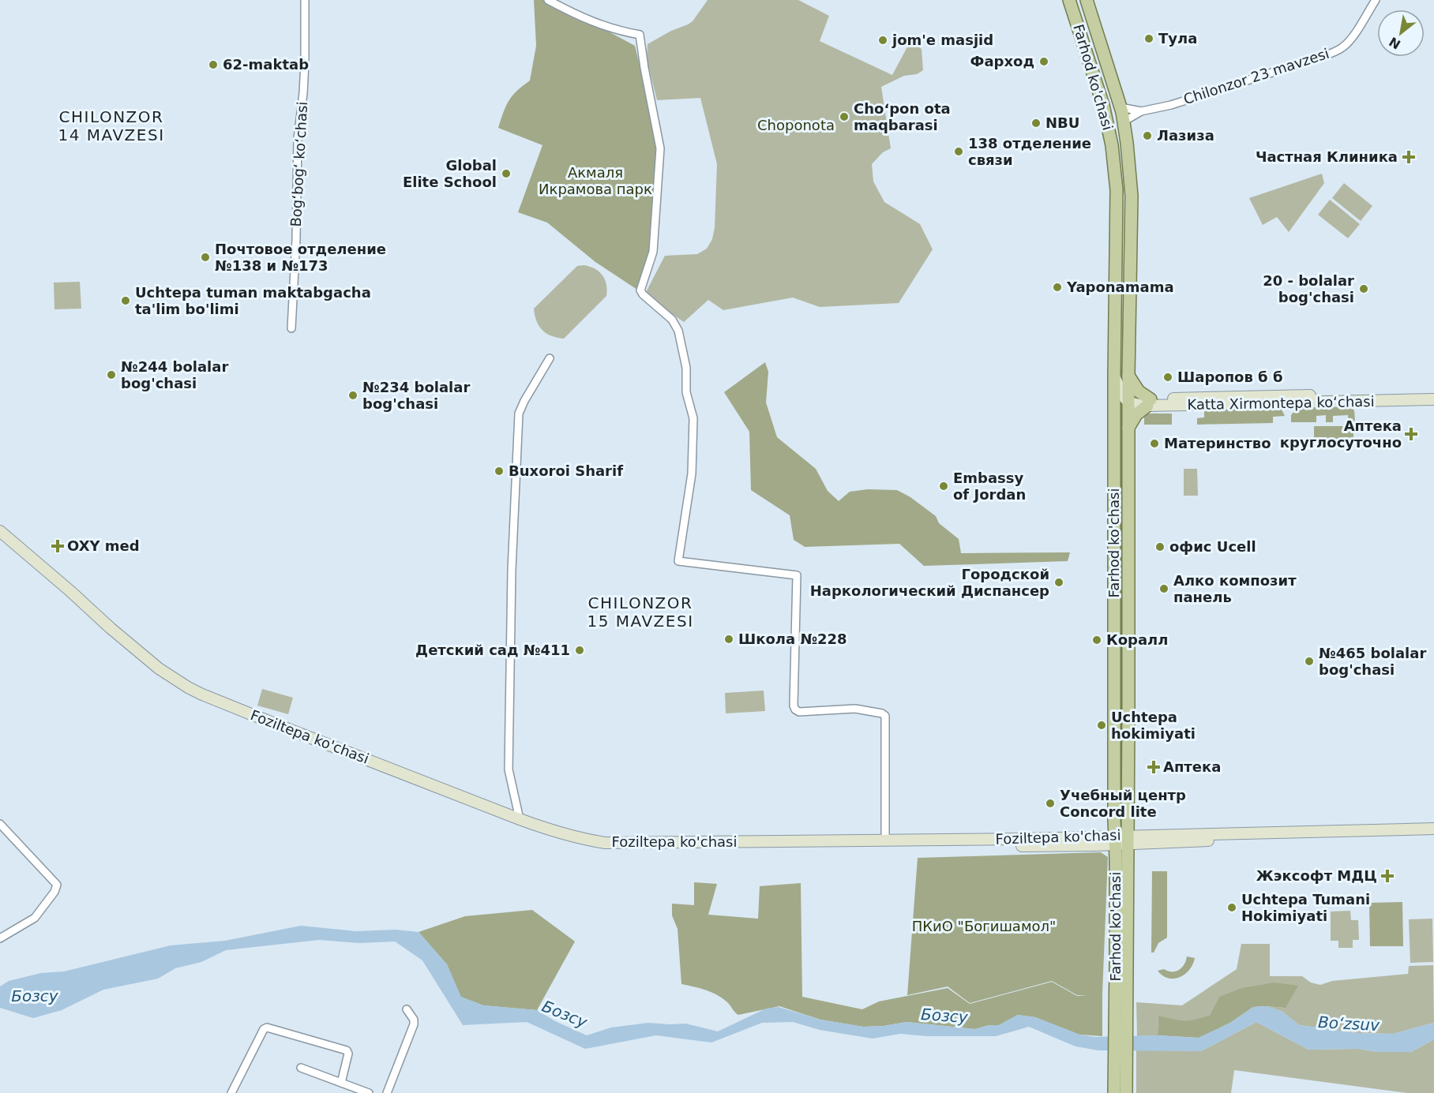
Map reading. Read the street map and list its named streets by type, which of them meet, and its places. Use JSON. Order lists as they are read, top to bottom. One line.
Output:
{"streets":{"main road":["Farhod ko'chasi","Katta Xirmontepa koʻchasi","Foziltepa ko'chasi"],"street":["Chilonzor 23 mavzesi","Bogʻbogʻ koʻchasi"]},"crossings":[["Chilonzor 23 mavzesi","Farhod ko'chasi"],["Farhod ko'chasi","Katta Xirmontepa koʻchasi"],["Farhod ko'chasi","Foziltepa ko'chasi"]],"districts":["CHILONZOR 14 MAVZESI","CHILONZOR 15 MAVZESI"],"water":["Бозсу","Boʻzsuv"],"parks":["Choponota","Акмаля Икрамова парк","ПКиО \"Богишамол\""],"places":{"other":["Тула","jom'e masjid","Фарход","62-maktab","Choʻpon ota maqbarasi","NBU","Лазиза","138 отделение связи","Global Elite School","Почтовое отделение №138 и №173","Yaponamama","20 - bolalar bog'chasi","Uchtepa tuman maktabgacha ta'lim bo'limi","№244 bolalar bog'chasi","Шаропов б б","№234 bolalar bog'chasi","Материнство","Buxoroi Sharif","Embassy of Jordan","офис Ucell","Городской Наркологический Диспансер","Алко композит панель","Школа №228","Коралл","Детский сад №411","№465 bolalar bog'chasi","Uchtepa hokimiyati","Учебный центр Concord lite","Uchtepa Tumani Hokimiyati"],"health":["Частная Клиника","Аптека круглосуточно","OXY med","Аптека","Жэксофт МДЦ"]},"north":"bottom left"}
